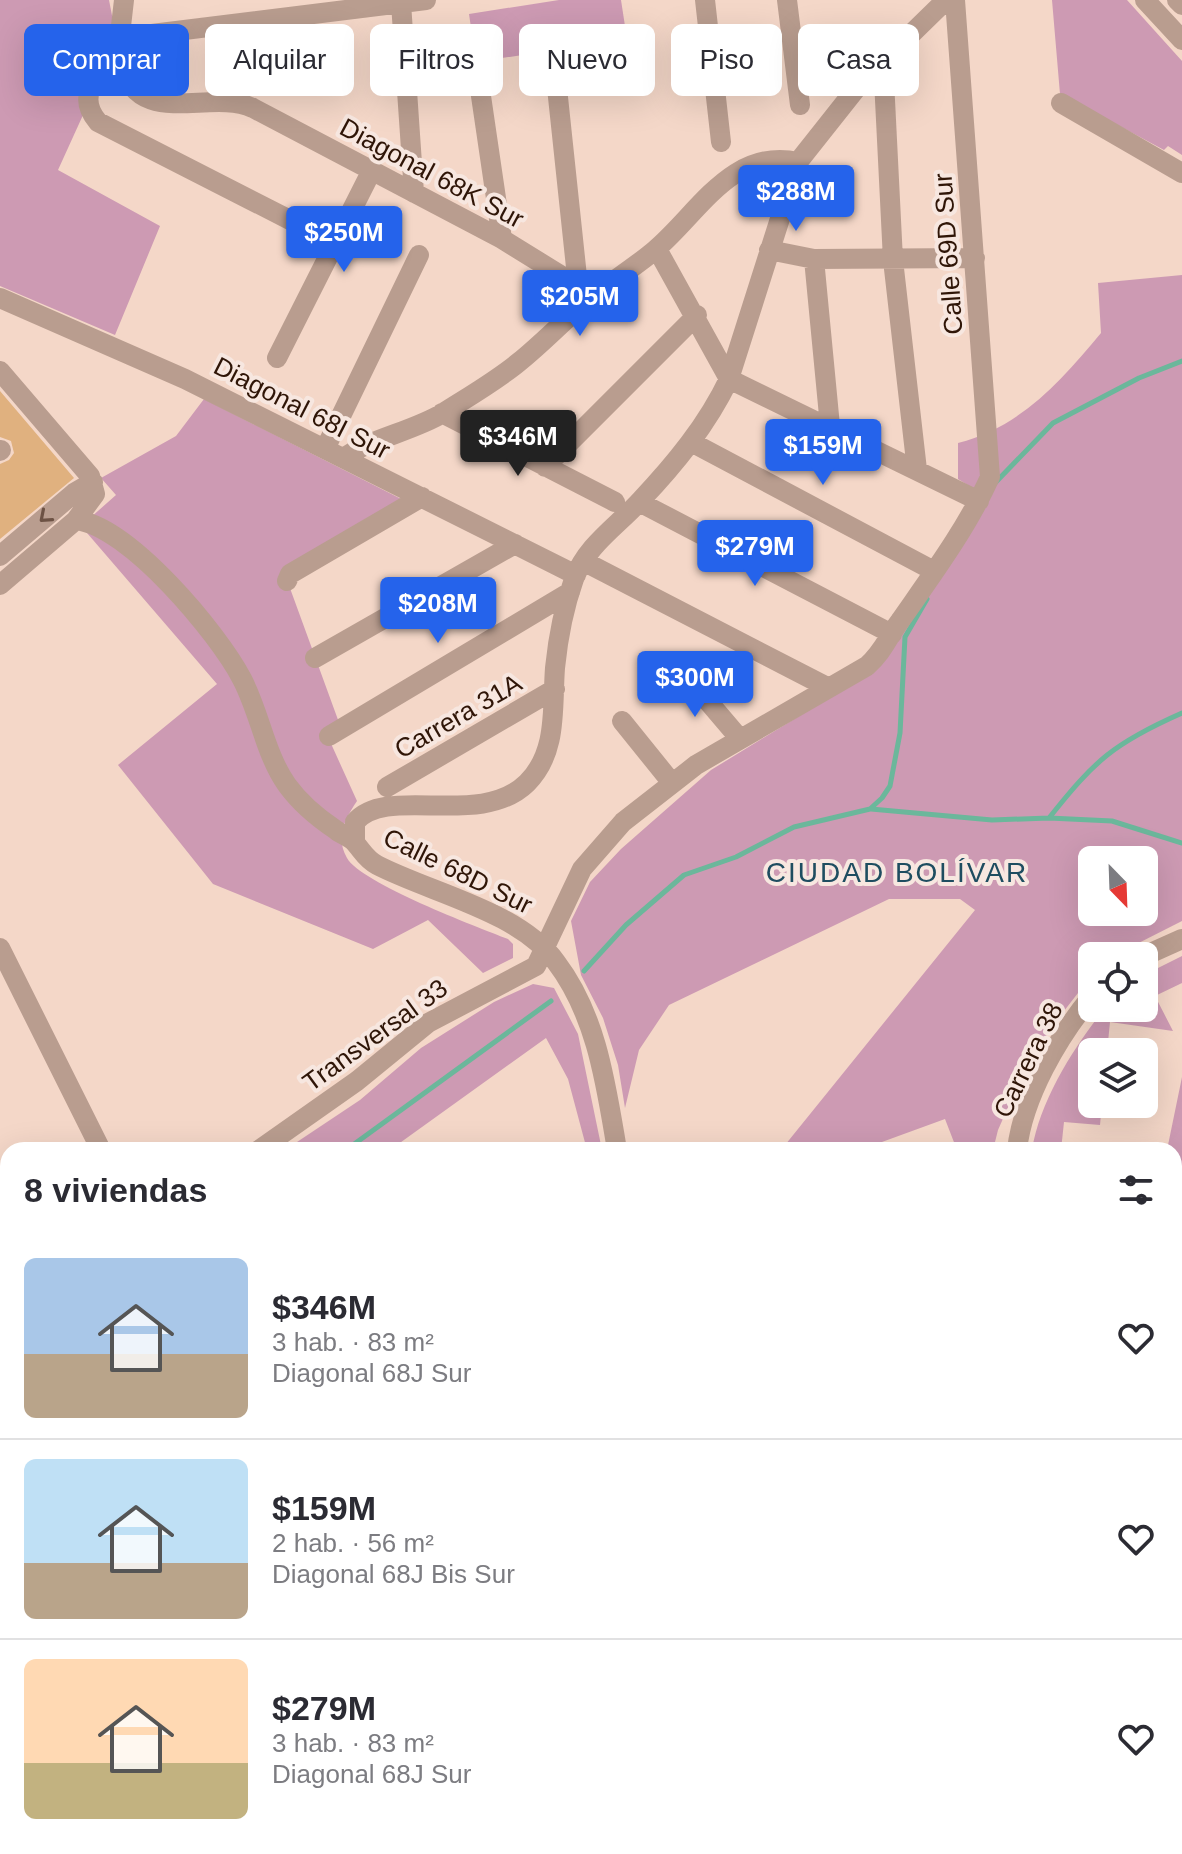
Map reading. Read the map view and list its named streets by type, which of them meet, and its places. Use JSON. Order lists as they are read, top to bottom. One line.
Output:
{"streets":{"street":["Diagonal 68K Sur","Calle 69D Sur","Diagonal 68I Sur","Carrera 31A","Calle 68D Sur","Transversal 33","Carrera 38"]},"crossings":[["Calle 69D Sur","Transversal 33"],["Diagonal 68I Sur","Transversal 33"],["Calle 68D Sur","Transversal 33"]],"districts":["CIUDAD BOLÍVAR"],"north":"bottom right","page":{"chip":["Comprar","Alquilar","Filtros","Nuevo","Piso","Casa"],"price":["$288M","$250M","$205M","$346M","$159M","$279M","$208M","$300M"],"heading":"8 viviendas","list":[{"name":"$346M","note":"3 hab. · 83 m² · Diagonal 68J Sur"},{"name":"$159M","note":"2 hab. · 56 m² · Diagonal 68J Bis Sur"},{"name":"$279M","note":"3 hab. · 83 m² · Diagonal 68J Sur"}]}}
